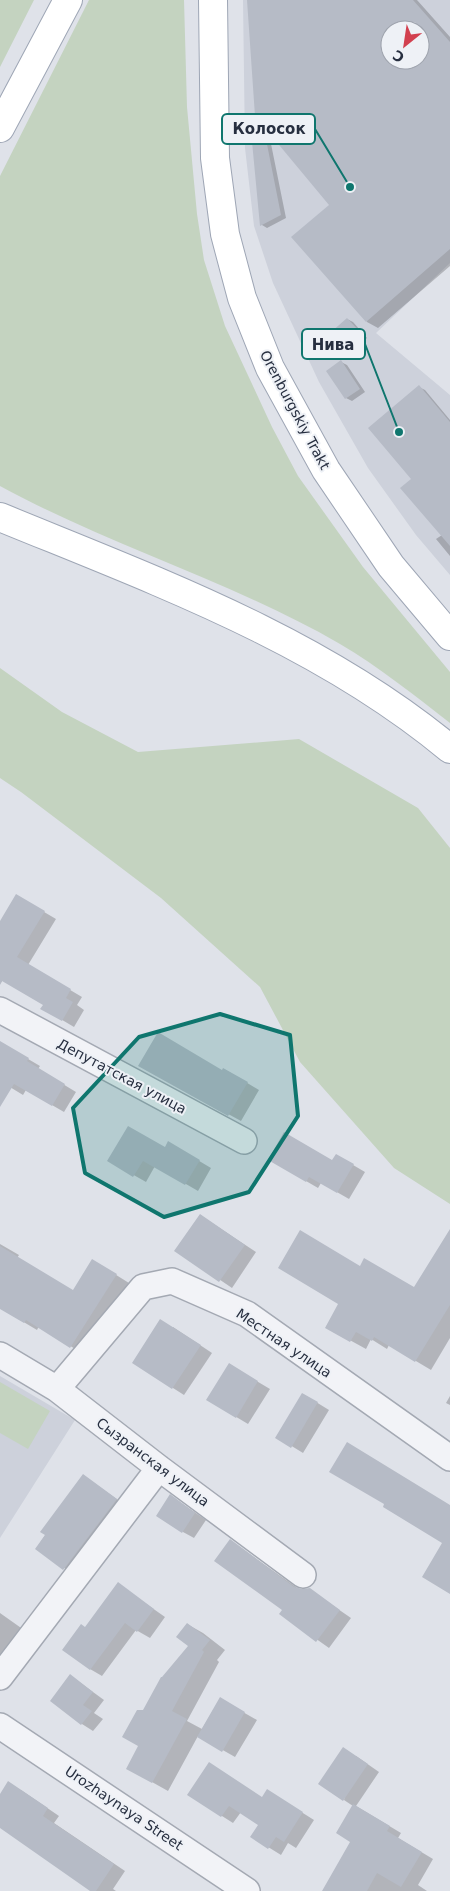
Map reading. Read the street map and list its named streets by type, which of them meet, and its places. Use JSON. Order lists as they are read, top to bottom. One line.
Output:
{"streets":{"main road":["Orenburgskiy Trakt"],"street":["Депутатская улица","Местная улица","Сызранская улица","Urozhaynaya Street"]},"crossings":[["Местная улица","Сызранская улица"]],"places":["Колосок","Нива"],"north":"bottom left"}
